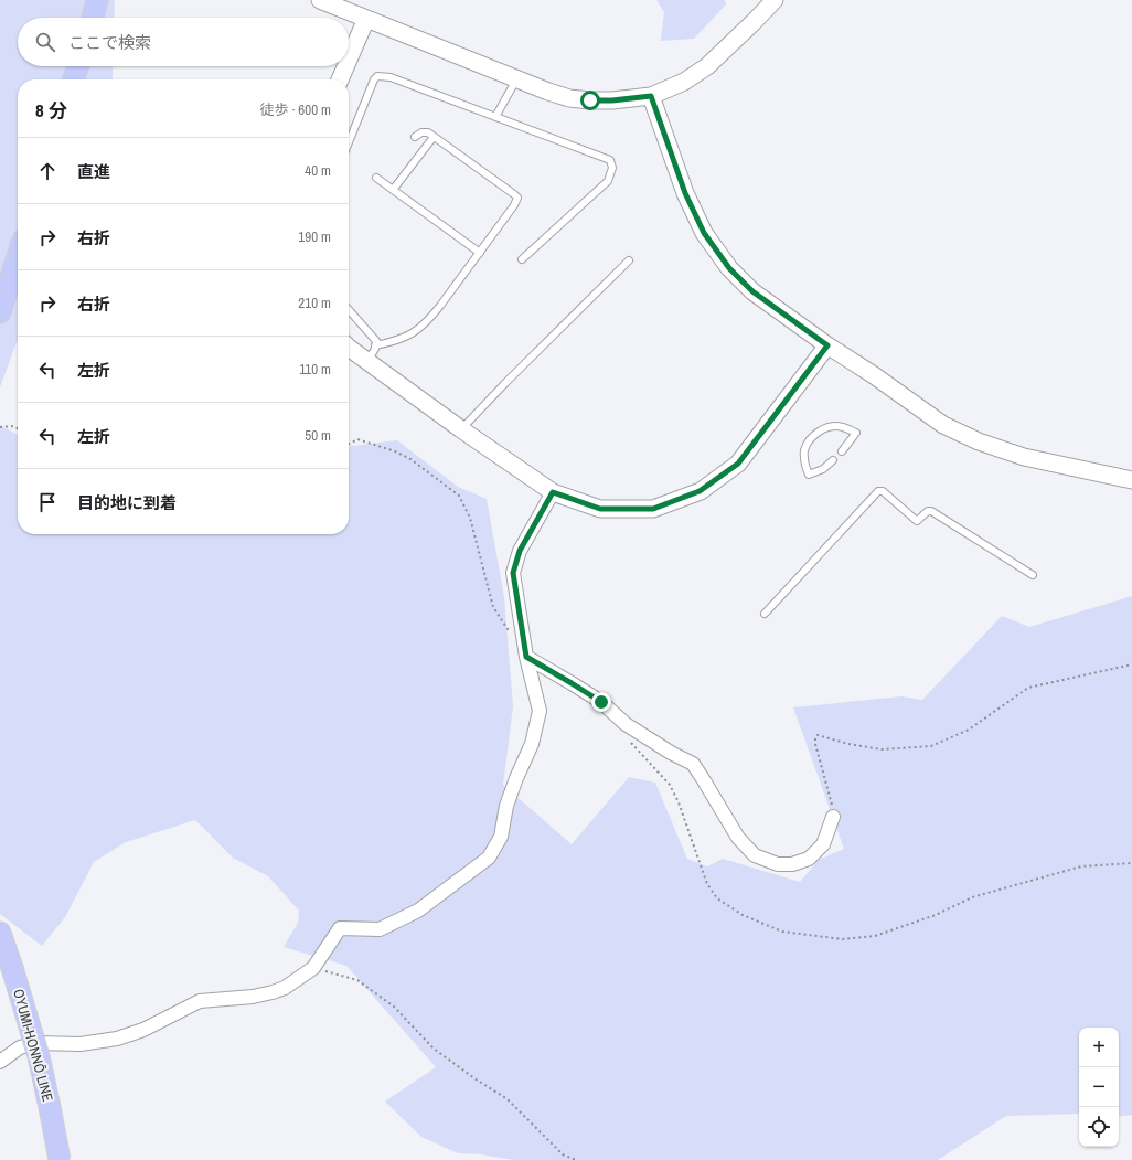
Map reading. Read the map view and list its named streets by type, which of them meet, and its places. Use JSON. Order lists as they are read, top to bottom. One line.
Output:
{"streets":{"main road":["OYUMI-HONNŌ LINE"]},"page":{"search":"ここで検索","heading":["8 分","徒歩 · 600 m"],"list":[["直進","40 m"],["右折","190 m"],["右折","210 m"],["左折","110 m"],["左折","50 m"],"目的地に到着"],"map_buttons":["+","−"]}}
